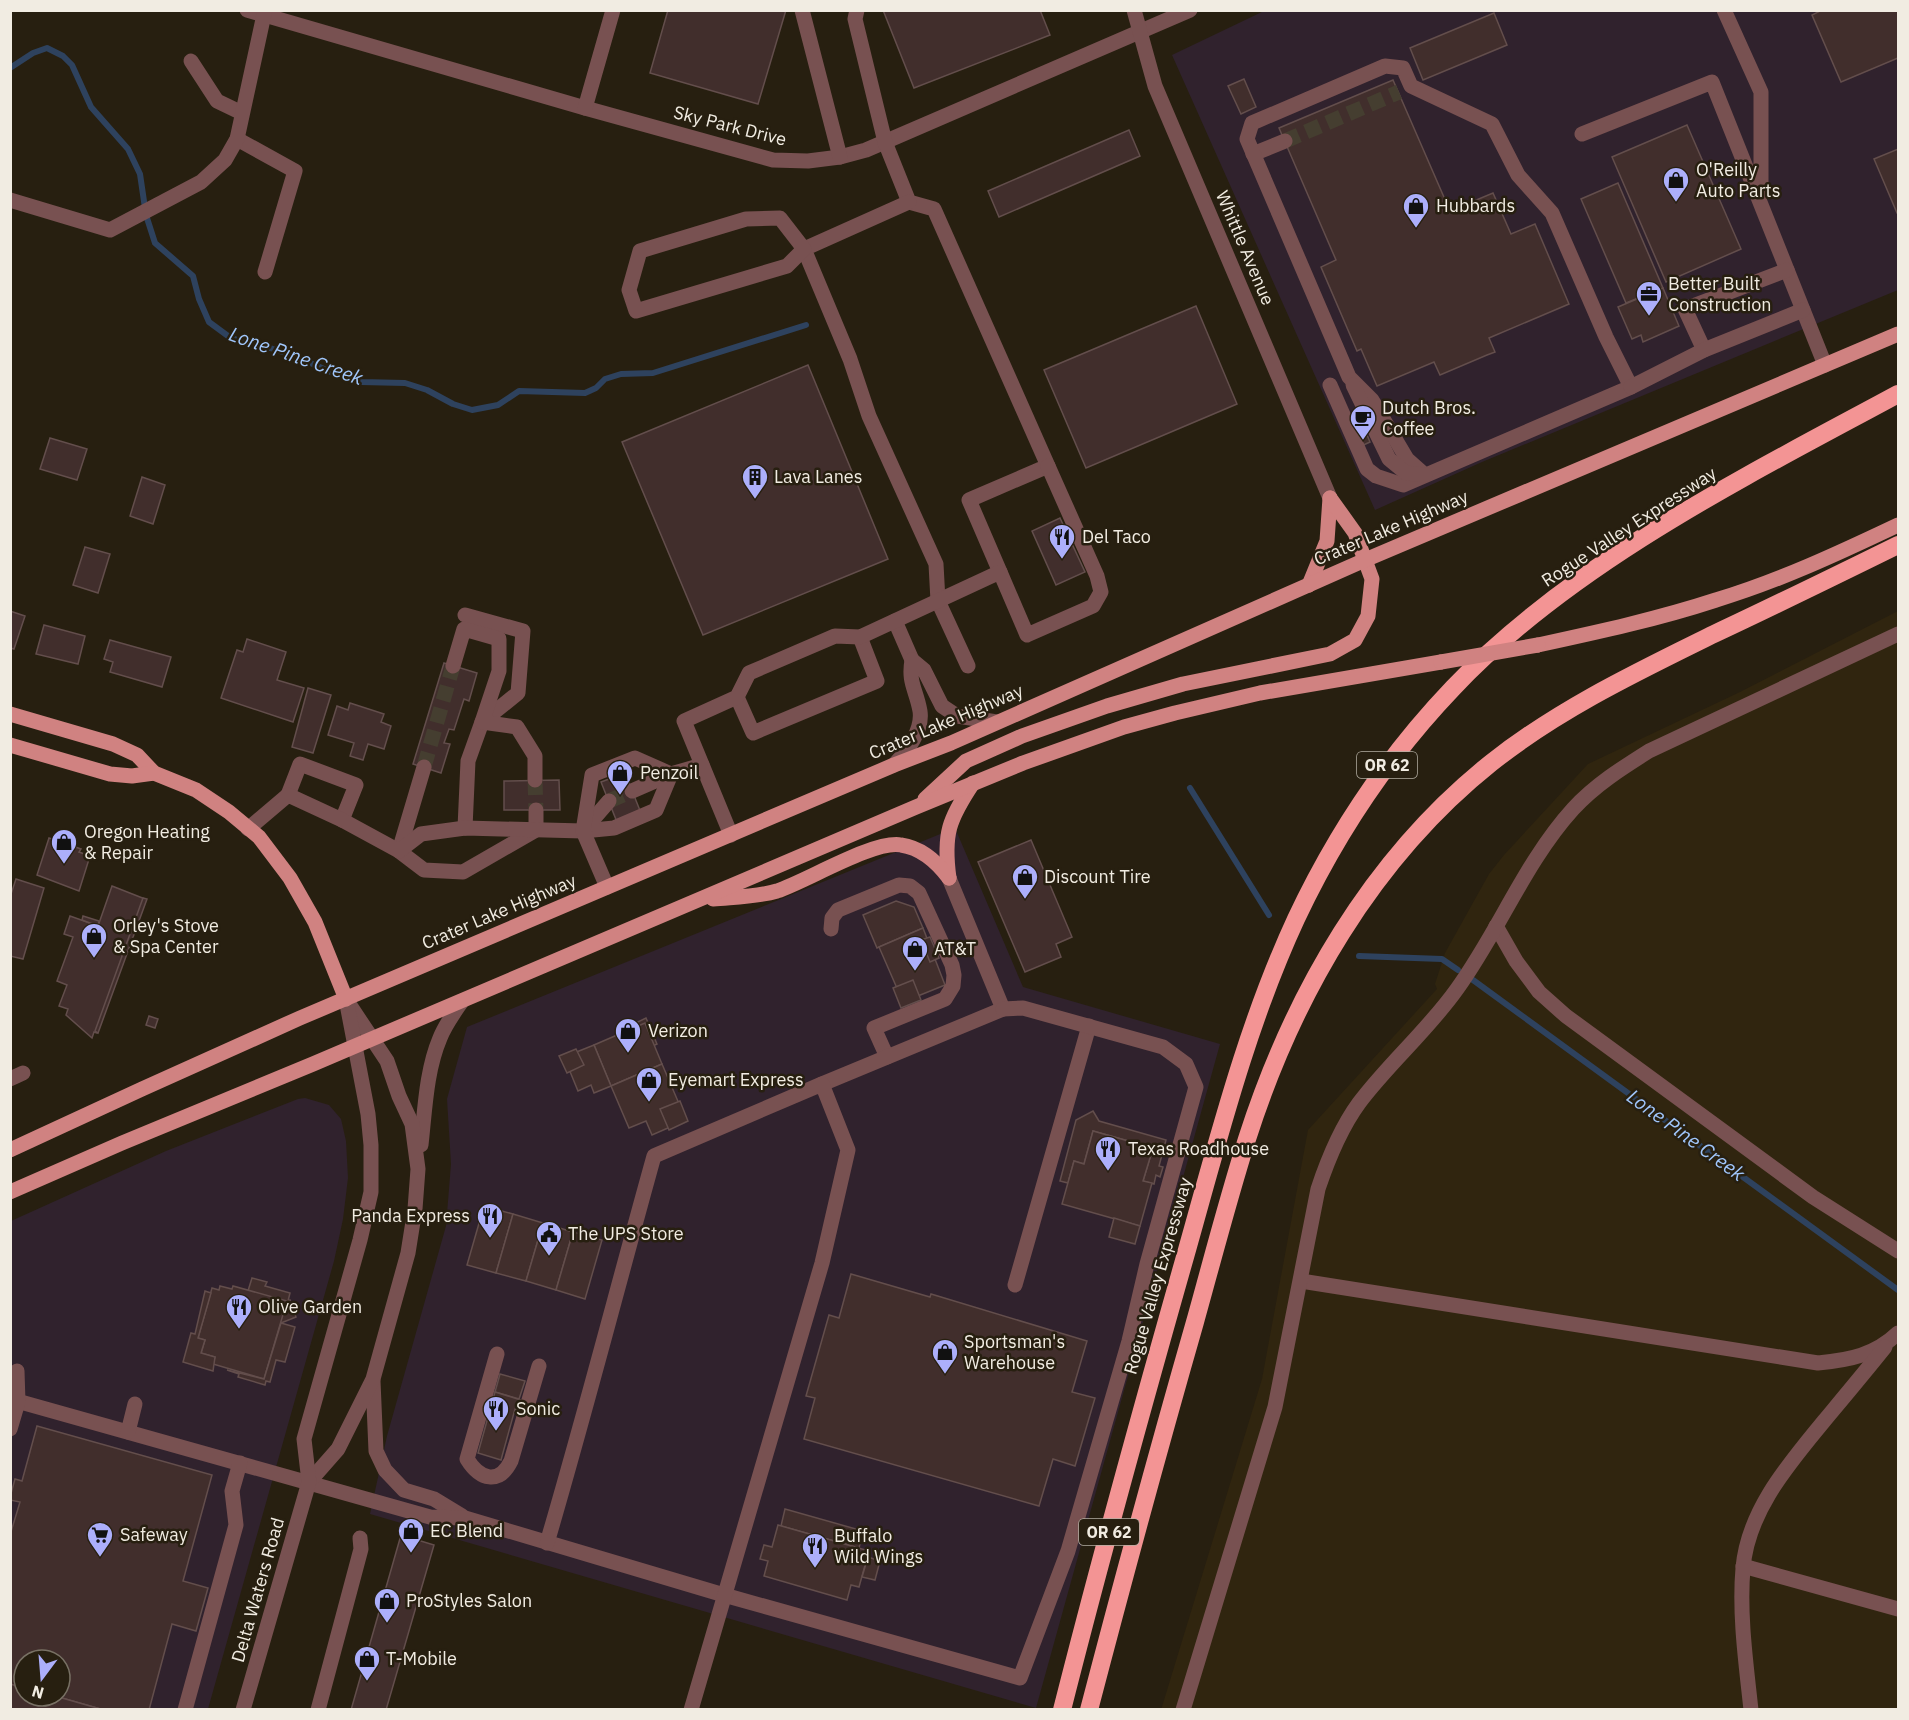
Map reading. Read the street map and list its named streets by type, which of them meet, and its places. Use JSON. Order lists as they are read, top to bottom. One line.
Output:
{"streets":{"highway":["Rogue Valley Expressway","OR 62"],"main road":["Crater Lake Highway","Delta Waters Road"],"street":["Sky Park Drive","Whittle Avenue"]},"crossings":[["Sky Park Drive","Whittle Avenue"],["Crater Lake Highway","Delta Waters Road"]],"water":["Lone Pine Creek"],"places":{"shop":["O'Reilly Auto Parts","Hubbards","Penzoil","Oregon Heating & Repair","Discount Tire","Orley's Stove & Spa Center","AT&T","Verizon","Eyemart Express","Sportsman's Warehouse","EC Blend","ProStyles Salon","T-Mobile"],"office":["Better Built Construction"],"cafe":["Dutch Bros. Coffee"],"building":["Lava Lanes"],"restaurant":["Del Taco","Texas Roadhouse","Panda Express","Olive Garden","Sonic","Buffalo Wild Wings"],"public building":["The UPS Store"],"supermarket":["Safeway"]},"north":"bottom"}
